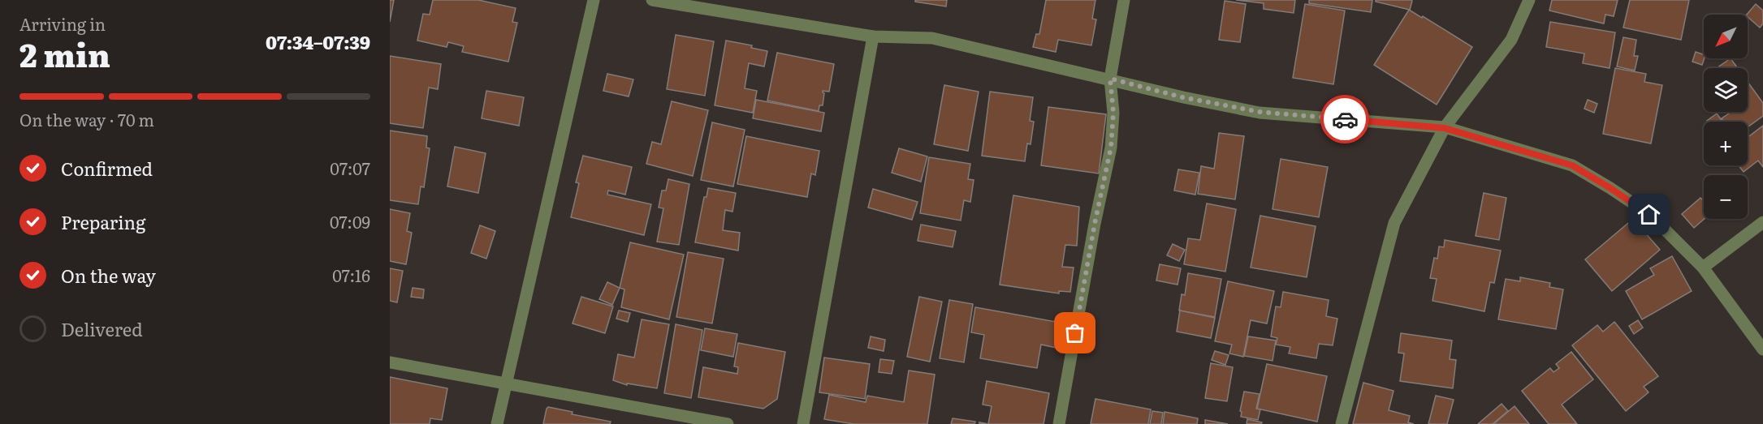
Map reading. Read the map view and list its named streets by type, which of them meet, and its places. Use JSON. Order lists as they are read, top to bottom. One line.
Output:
{"north":"bottom left","page":{"heading":["2 min","Arriving in","07:34–07:39"],"map_buttons":["+","−"],"bar":"On the way · 70 m","list":[["Confirmed","07:07"],["Preparing","07:09"],["On the way","07:16"],"Delivered"]}}
